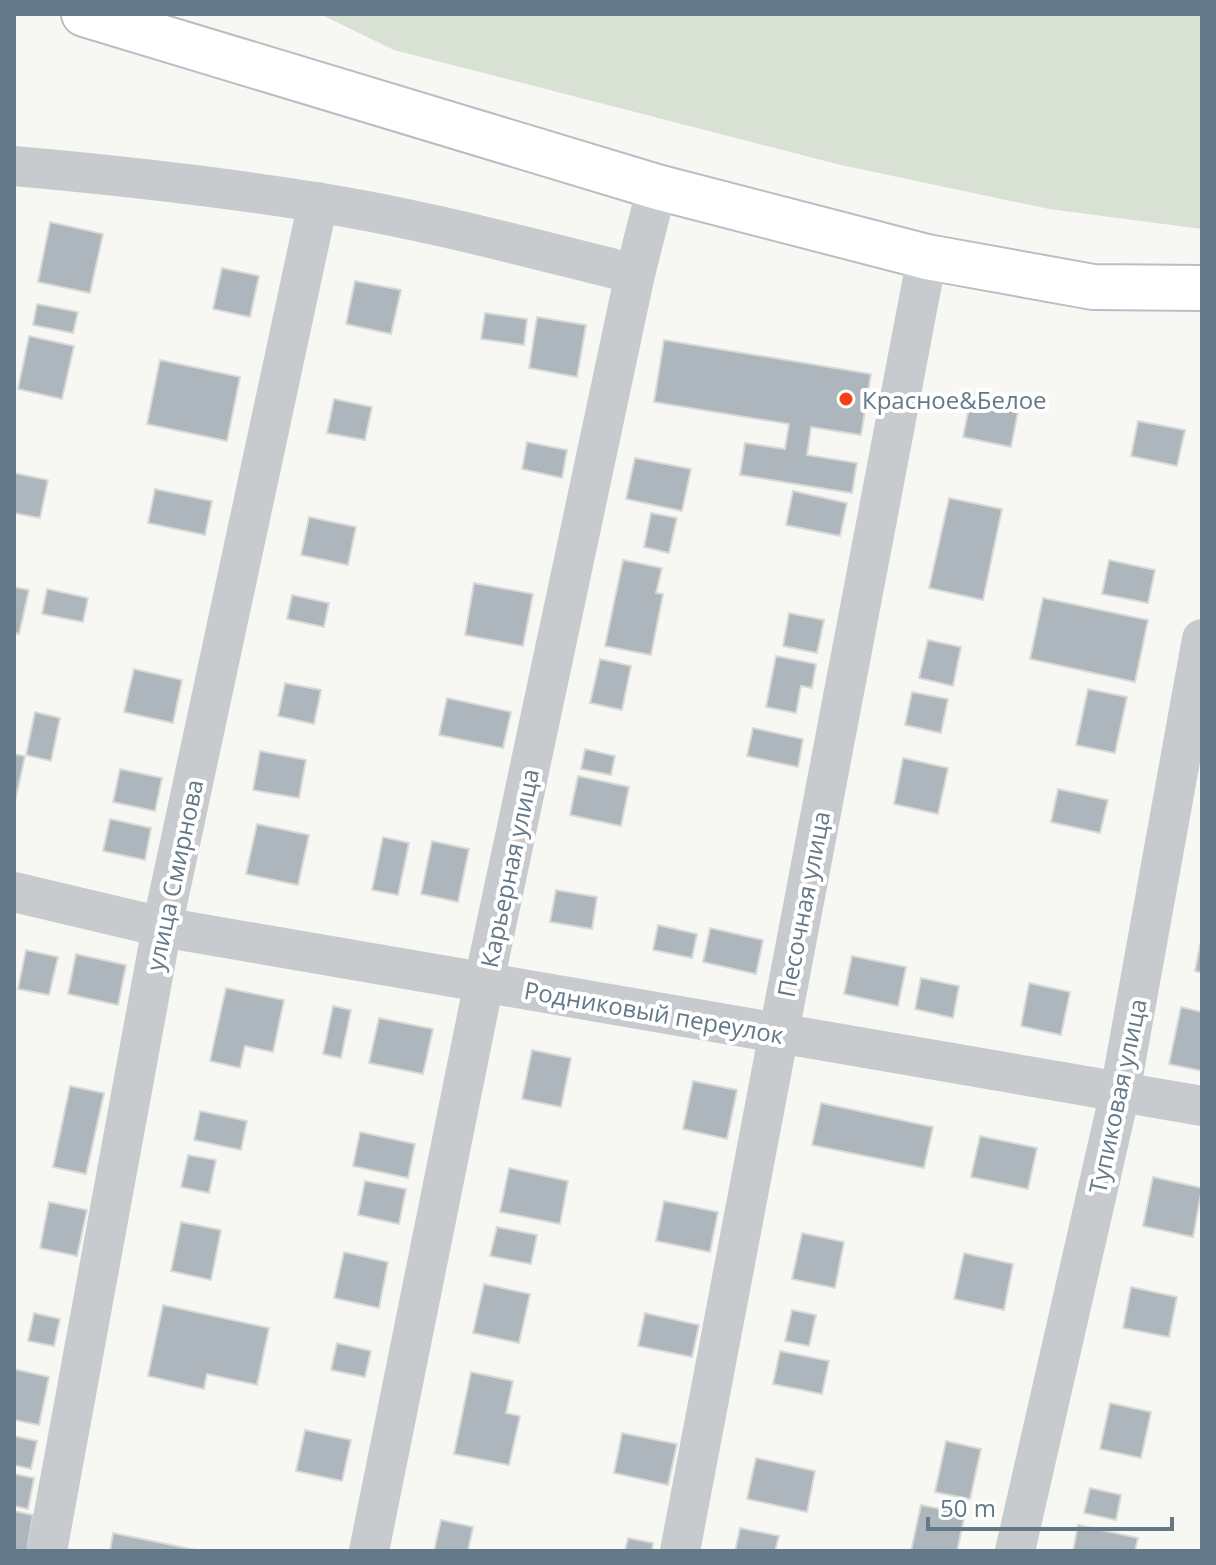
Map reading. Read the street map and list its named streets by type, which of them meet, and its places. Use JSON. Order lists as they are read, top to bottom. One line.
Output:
{"streets":{"street":["Карьерная улица","улица Смирнова","Песочная улица","Родниковый переулок","Тупиковая улица"]},"crossings":[["Карьерная улица","Родниковый переулок"],["улица Смирнова","Родниковый переулок"],["Песочная улица","Родниковый переулок"],["Родниковый переулок","Тупиковая улица"]],"places":["Красное&Белое"],"scale_bar":"50 m"}
